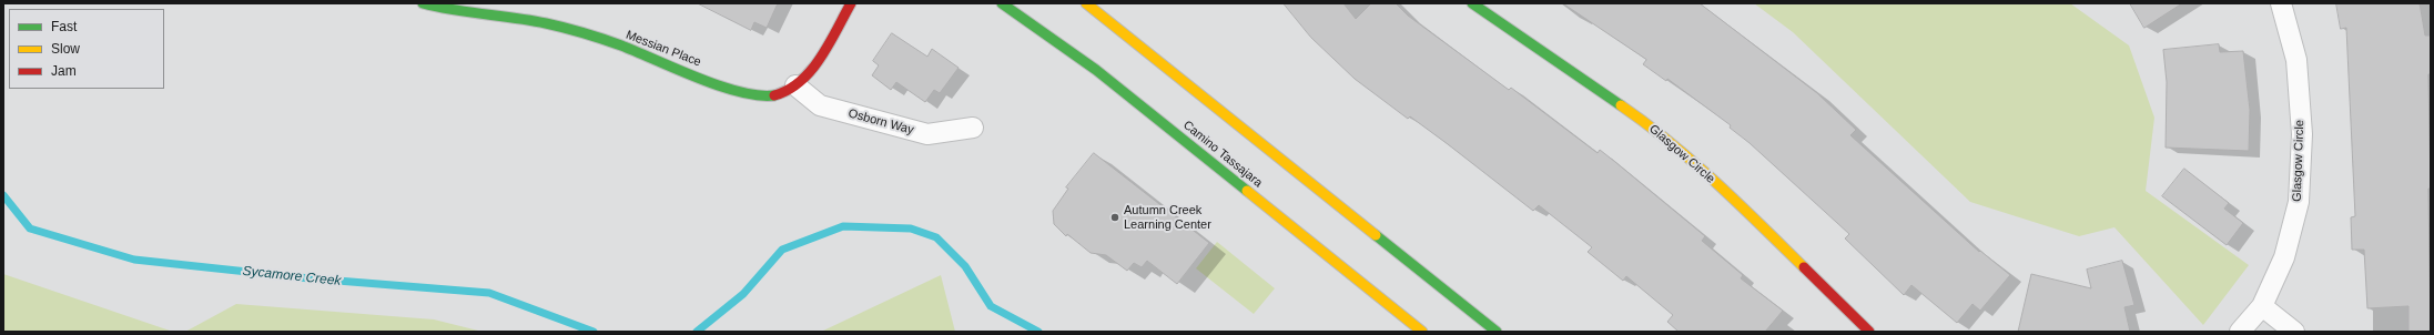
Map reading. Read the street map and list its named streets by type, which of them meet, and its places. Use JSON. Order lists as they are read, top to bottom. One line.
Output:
{"streets":{"main road":["Messian Place","Camino Tassajara","Glasgow Circle"],"street":["Osborn Way"]},"crossings":[["Messian Place","Osborn Way"]],"water":["Sycamore Creek"],"places":["Autumn Creek Learning Center"],"legend":["Fast","Slow","Jam"]}
